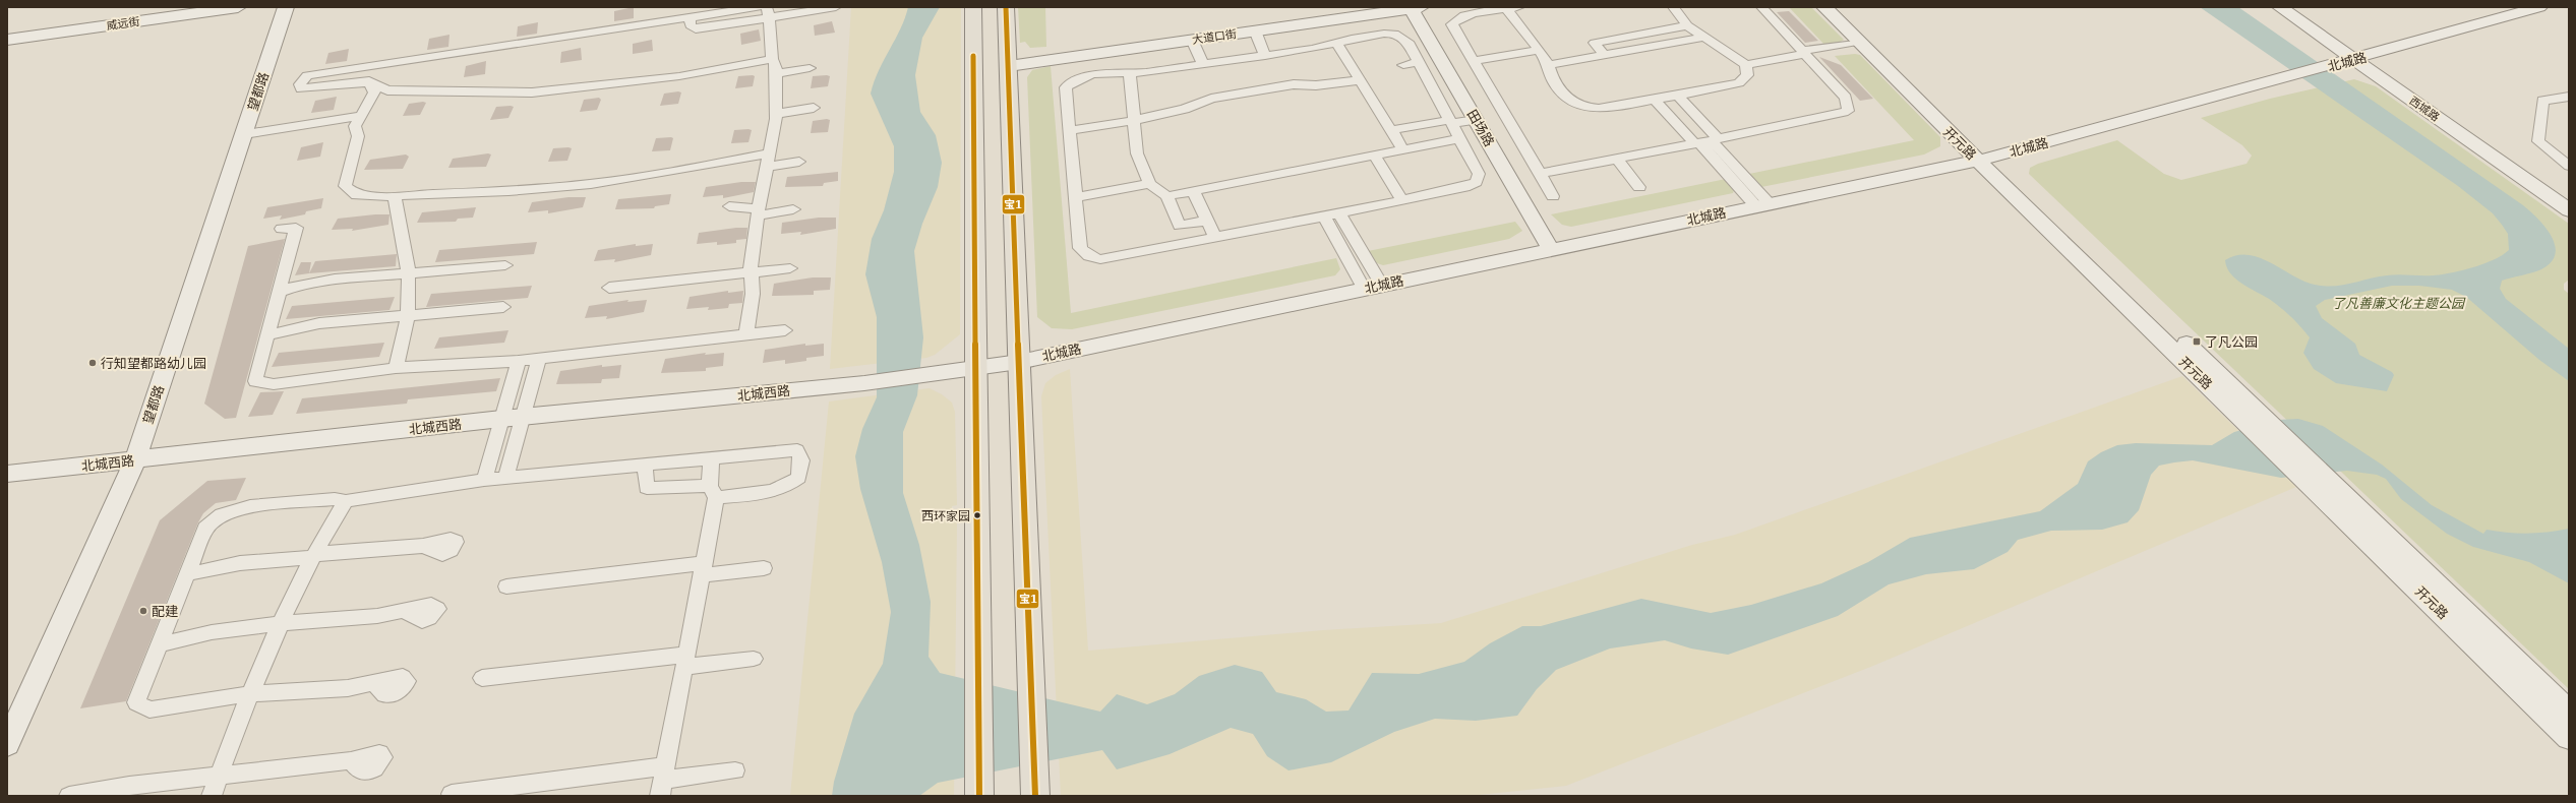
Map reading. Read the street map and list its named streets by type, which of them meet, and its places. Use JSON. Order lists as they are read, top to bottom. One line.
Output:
{"streets":{"street":["威远街","大道口街","北城路","望都路","西城路","田场路","开元路","北城西路"]},"crossings":[["大道口街","田场路"],["北城路","西城路"],["北城路","田场路"],["北城路","开元路"],["北城路","北城西路"],["望都路","北城西路"]],"parks":["了凡善廉文化主题公园"],"places":{"transit":["了凡公园"],"other":["行知望都路幼儿园","西环家园","配建"]},"lines":["transit line 宝1"]}
